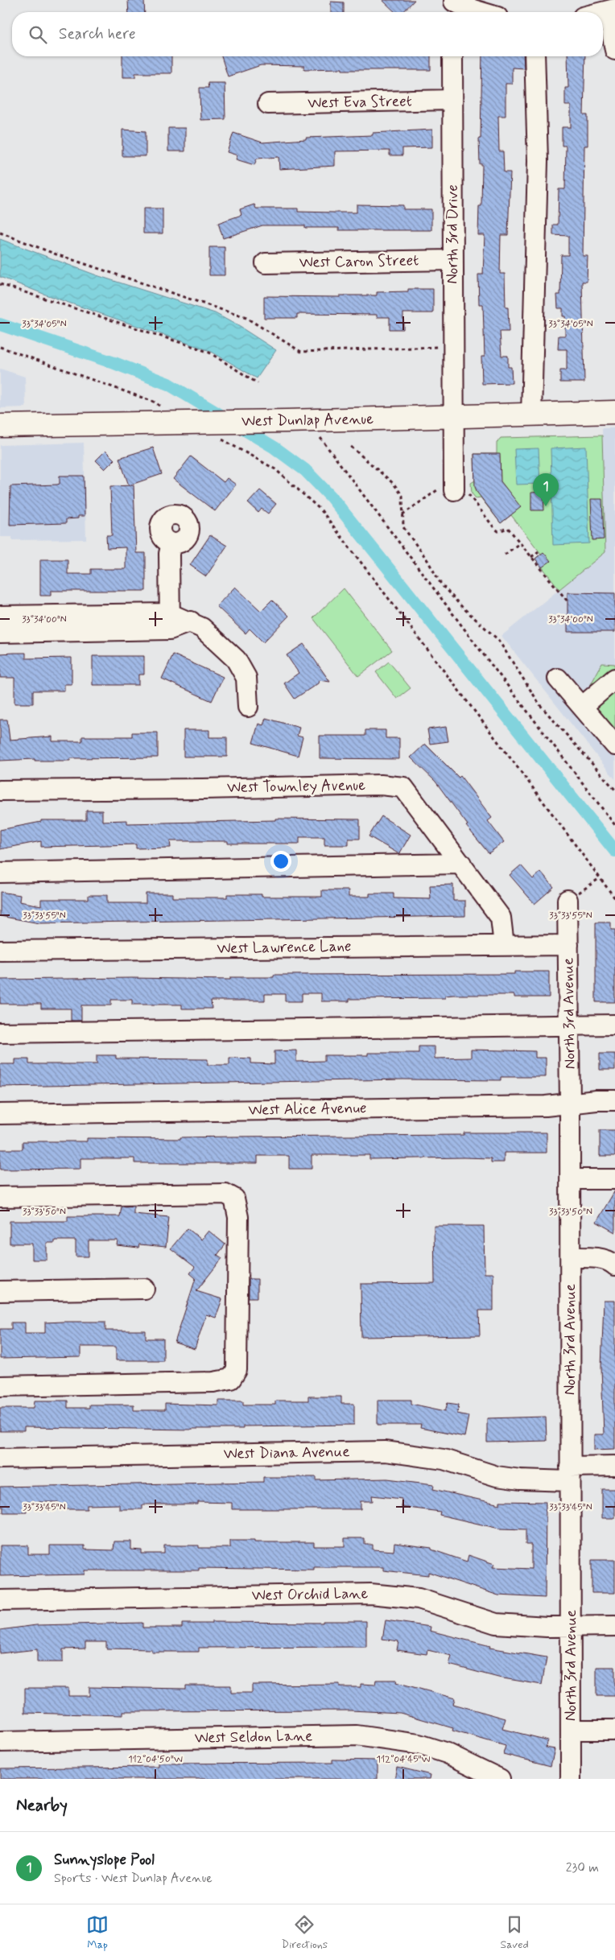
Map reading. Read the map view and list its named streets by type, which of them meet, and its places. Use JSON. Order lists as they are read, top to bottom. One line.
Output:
{"streets":{"main road":["West Dunlap Avenue"],"street":["West Eva Street","North 3rd Drive","West Caron Street","West Townley Avenue","West Lawrence Lane","North 3rd Avenue","West Alice Avenue","West Diana Avenue","West Orchid Lane","West Seldon Lane"]},"crossings":[["West Eva Street","North 3rd Drive"],["North 3rd Drive","West Caron Street"],["North 3rd Drive","West Dunlap Avenue"],["West Townley Avenue","West Lawrence Lane"],["West Lawrence Lane","North 3rd Avenue"],["North 3rd Avenue","West Alice Avenue"],["North 3rd Avenue","West Diana Avenue"],["North 3rd Avenue","West Orchid Lane"]],"page":{"search":"Search here","pins":"1","heading":"Nearby","list":[{"mark":"1","name":"Sunnyslope Pool","note":"Sports · West Dunlap Avenue","value":"230 m"}],"nav":["Map","Directions","Saved"]},"coordinates":["33°34'05\"N","33°34'00\"N","33°33'55\"N","33°33'50\"N","33°33'45\"N","112°04'50\"W","112°04'45\"W"]}
